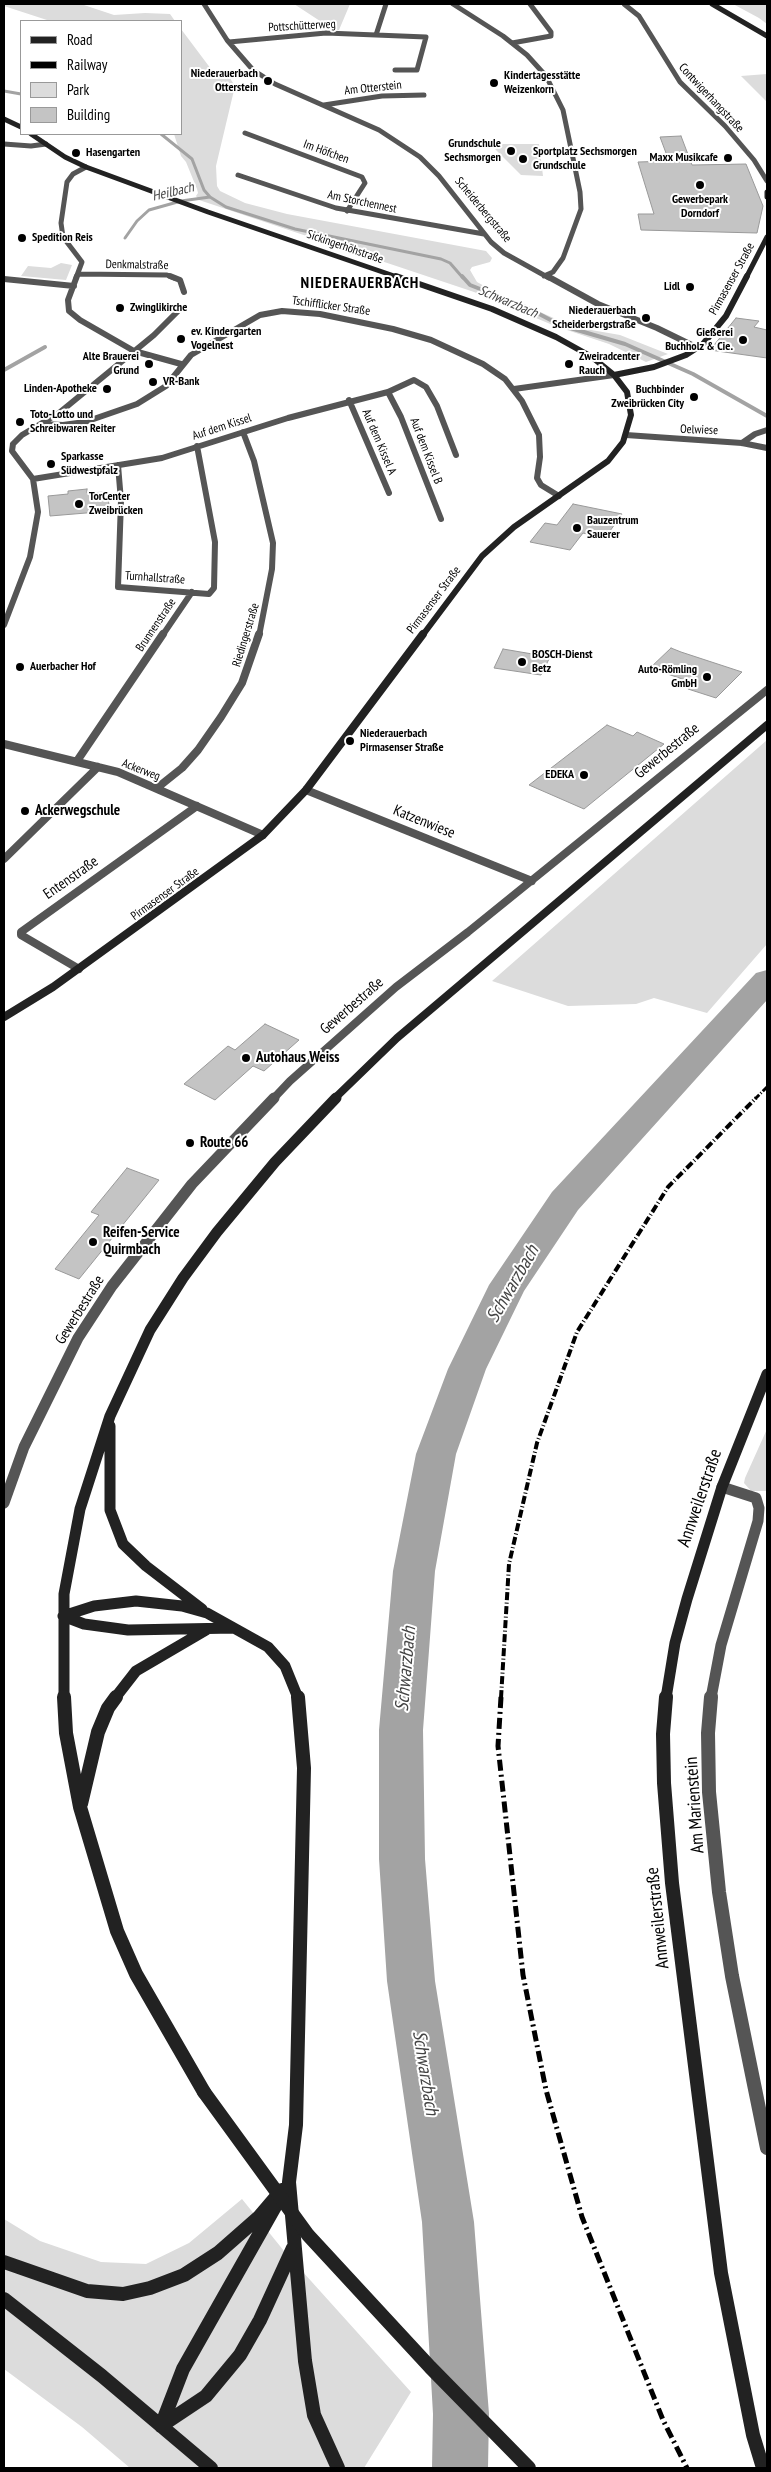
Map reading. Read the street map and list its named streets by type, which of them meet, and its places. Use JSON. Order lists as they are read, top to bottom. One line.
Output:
{"streets":{"main road":["Sickingerhöhstraße","Pirmasenser Straße","Annweilerstraße"],"street":["Pottschütterweg","Am Otterstein","Contwigerhangstraße","Im Höfchen","Am Storchennest","Scheiderbergstraße","Denkmalstraße","Tschifflicker Straße","Auf dem Kissel","Oelwiese","Auf dem Kissel A","Auf dem Kissel B","Turnhallstraße","Brunnenstraße","Riedingerstraße","Gewerbestraße","Ackerweg","Katzenwiese","Entenstraße","Am Marienstein"]},"crossings":[["Pottschütterweg","Scheiderbergstraße"],["Am Otterstein","Scheiderbergstraße"],["Im Höfchen","Am Storchennest"],["Am Storchennest","Scheiderbergstraße"],["Scheiderbergstraße","Pirmasenser Straße"],["Sickingerhöhstraße","Pirmasenser Straße"],["Sickingerhöhstraße","Oelwiese"],["Pirmasenser Straße","Tschifflicker Straße"],["Pirmasenser Straße","Ackerweg"],["Pirmasenser Straße","Katzenwiese"],["Pirmasenser Straße","Entenstraße"],["Auf dem Kissel","Auf dem Kissel A"],["Auf dem Kissel","Auf dem Kissel B"],["Auf dem Kissel","Turnhallstraße"],["Auf dem Kissel","Brunnenstraße"],["Auf dem Kissel","Riedingerstraße"],["Turnhallstraße","Brunnenstraße"],["Brunnenstraße","Ackerweg"],["Riedingerstraße","Ackerweg"],["Gewerbestraße","Katzenwiese"],["Ackerweg","Entenstraße"],["Annweilerstraße","Am Marienstein"]],"districts":["NIEDERAUERBACH"],"water":["Heilbach","Schwarzbach"],"places":["Niederauerbach Otterstein","Kindertagesstätte Weizenkorn","Grundschule Sechsmorgen","Hasengarten","Maxx Musikcafe","Sportplatz Sechsmorgen Grundschule","Gewerbepark Dorndorf","Spedition Reis","Lidl","Zwinglikirche","Niederauerbach Scheiderbergstraße","ev. Kindergarten Vogelnest","Gießerei Buchholz & Cie.","Alte Brauerei Grund","Zweiradcenter Rauch","VR-Bank","Linden-Apotheke","Buchbinder Zweibrücken City","Toto-Lotto und Schreibwaren Reiter","Sparkasse Südwestpfalz","TorCenter Zweibrücken","Bauzentrum Sauerer","BOSCH-Dienst Betz","Auerbacher Hof","Auto-Römling GmbH","Niederauerbach Pirmasenser Straße","EDEKA","Ackerwegschule","Autohaus Weiss","Route 66","Reifen-Service Quirmbach"],"legend":["Road","Railway","Park","Building"]}
